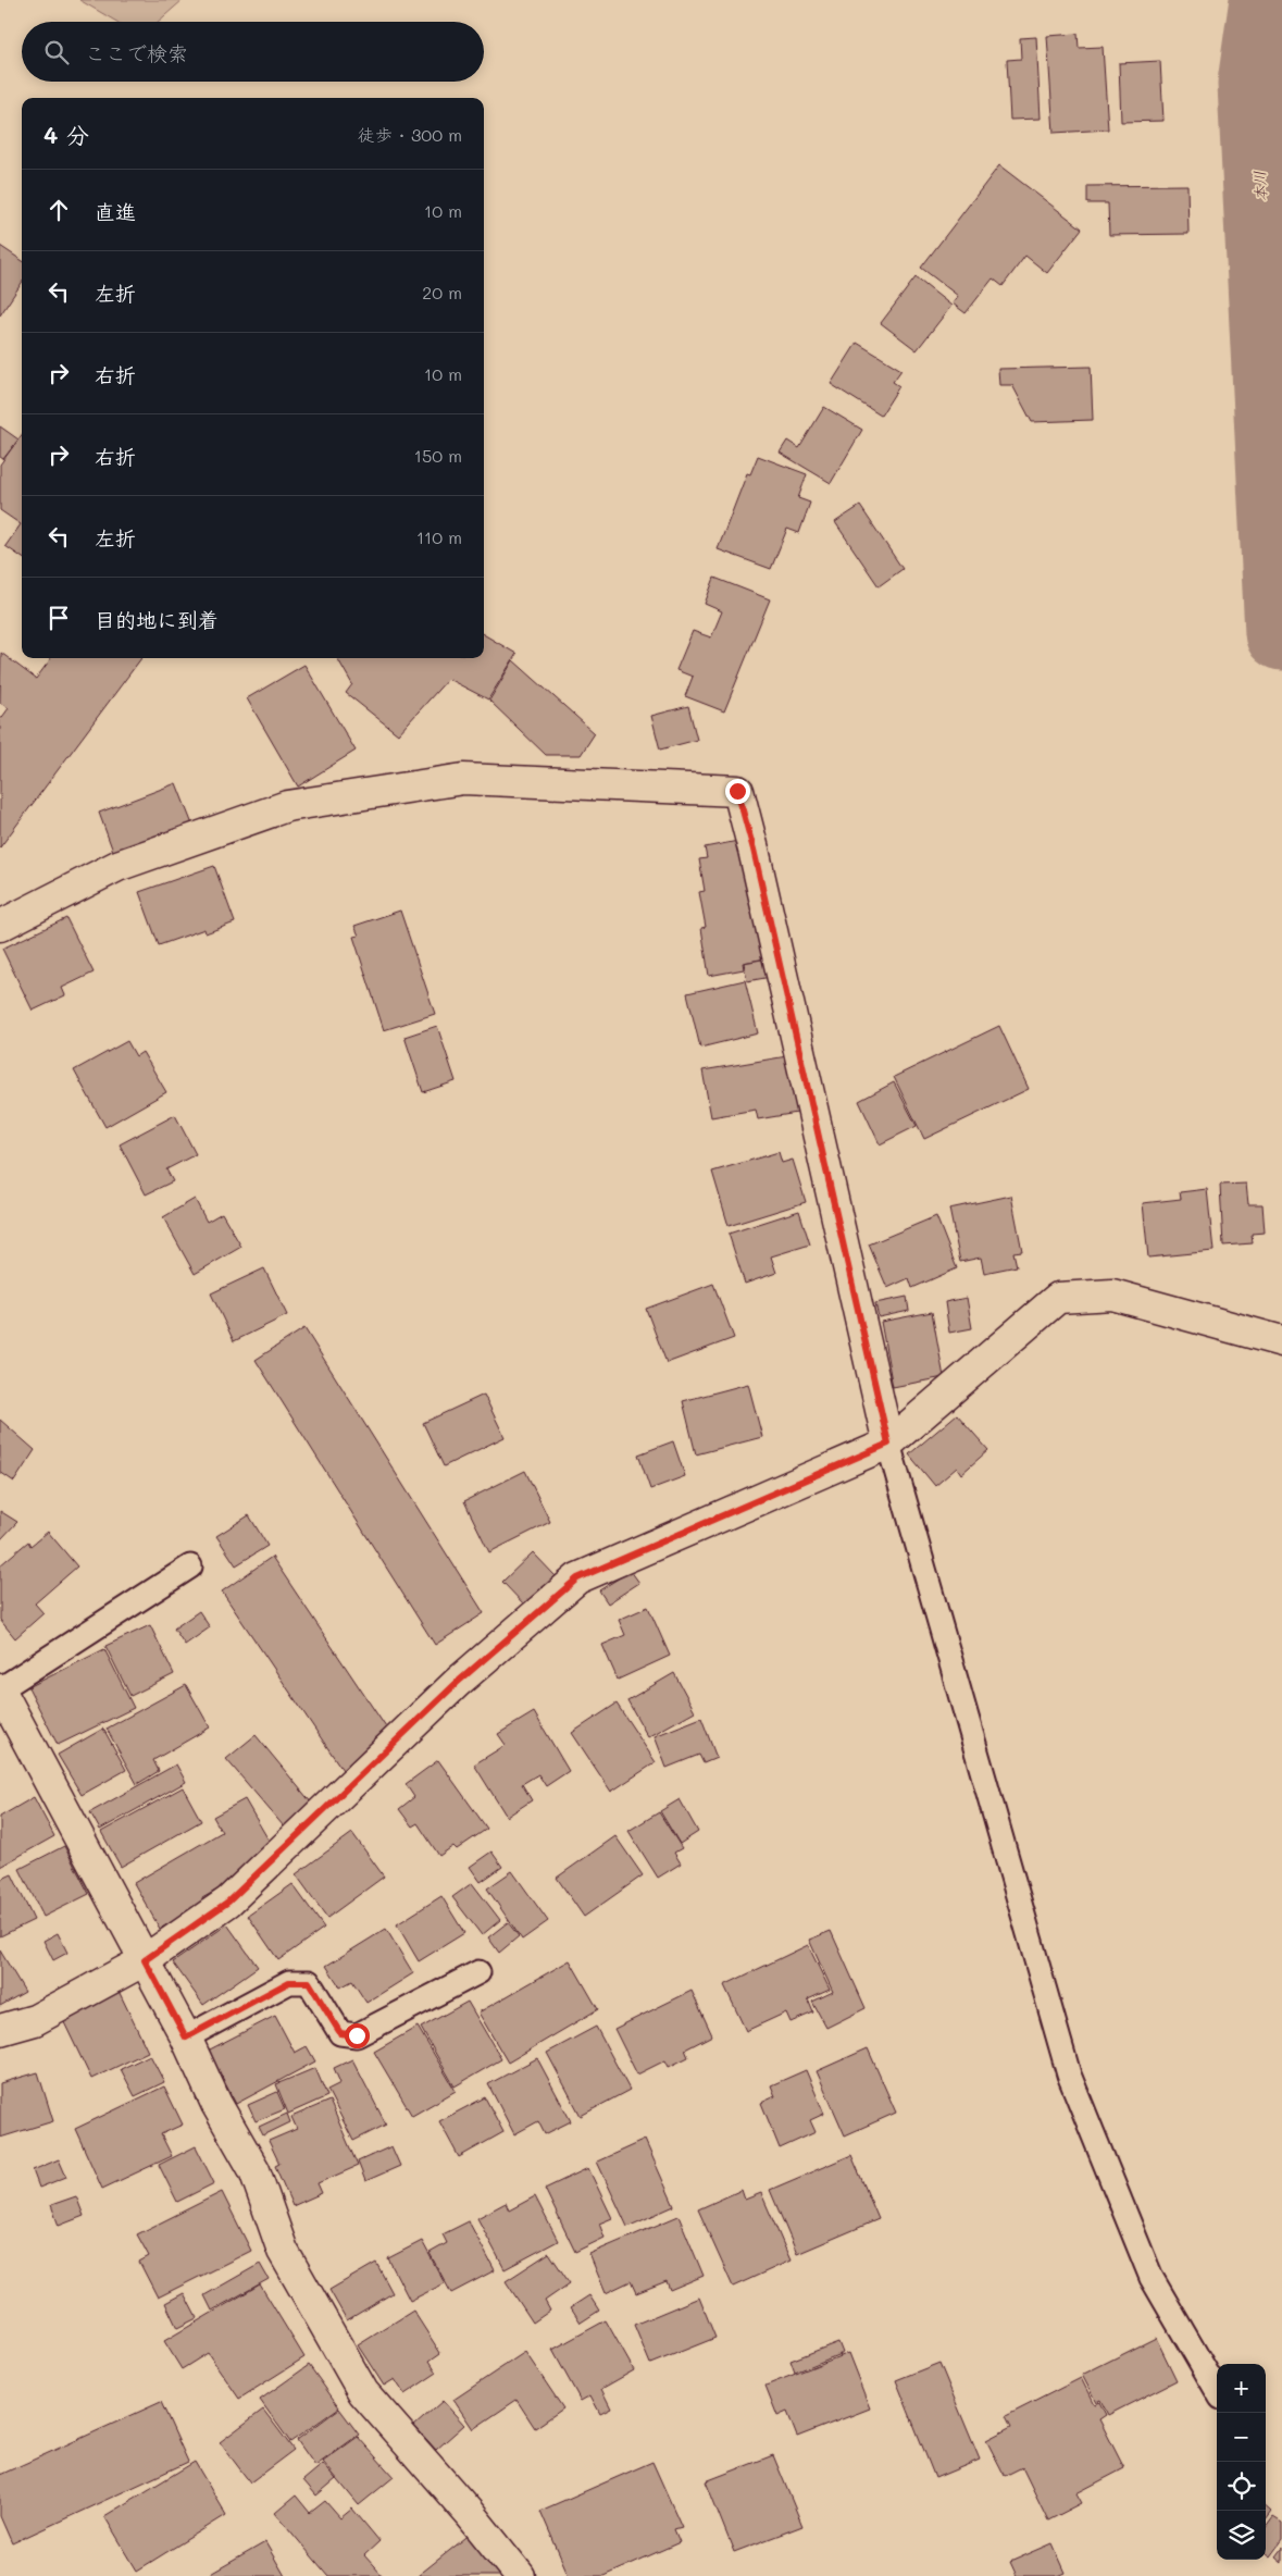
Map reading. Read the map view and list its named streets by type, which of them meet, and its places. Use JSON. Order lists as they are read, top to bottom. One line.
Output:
{"water":["本川"],"page":{"search":"ここで検索","heading":["4 分","徒歩 · 300 m"],"list":[["直進","10 m"],["左折","20 m"],["右折","10 m"],["右折","150 m"],["左折","110 m"],"目的地に到着"],"map_buttons":["+","−"]}}
